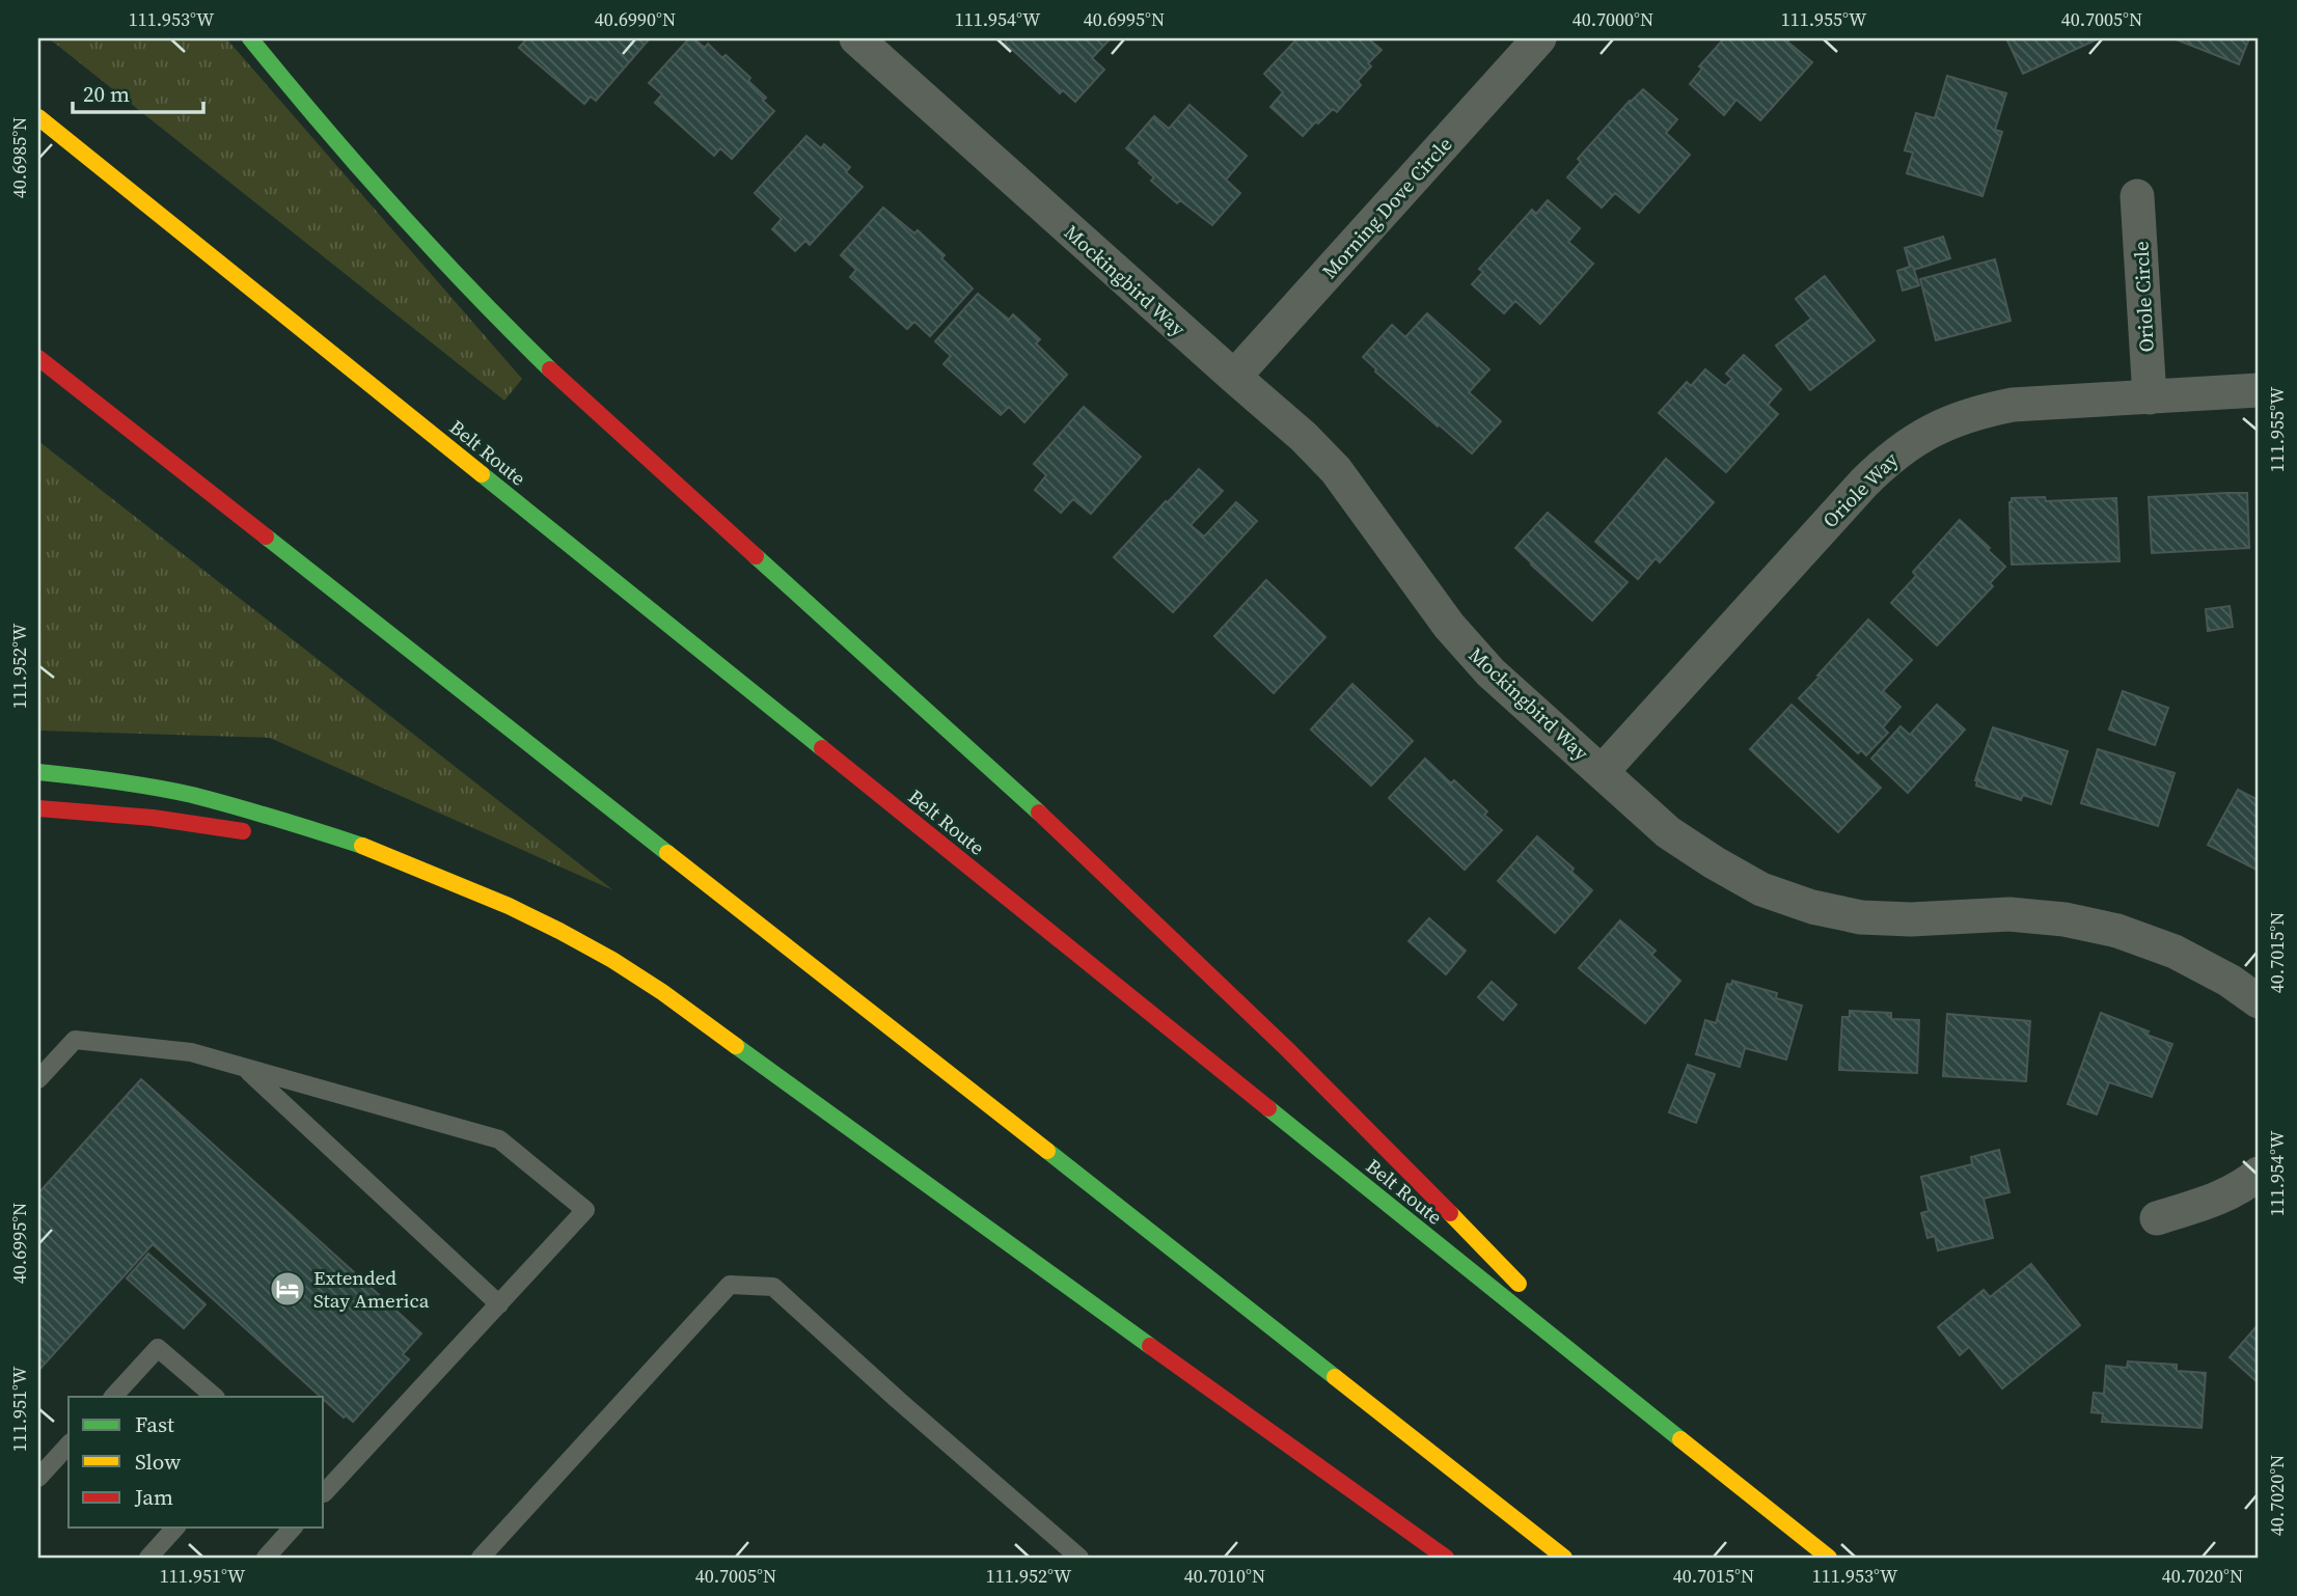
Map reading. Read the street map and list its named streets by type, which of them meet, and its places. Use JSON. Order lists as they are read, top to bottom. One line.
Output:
{"streets":{"highway":["Belt Route"],"street":["Morning Dove Circle","Mockingbird Way","Oriole Circle","Oriole Way"]},"crossings":[["Morning Dove Circle","Mockingbird Way"],["Mockingbird Way","Oriole Way"],["Oriole Circle","Oriole Way"]],"places":{"hotel":["Extended Stay America"]},"legend":["Fast","Slow","Jam"],"scale_bar":"20 m","coordinates":["111.953°W","40.6990°N","111.954°W","40.6995°N","40.7000°N","111.955°W","40.7005°N","40.6985°N","111.952°W","40.7015°N","111.951°W","40.7020°N","40.7010°N"]}
